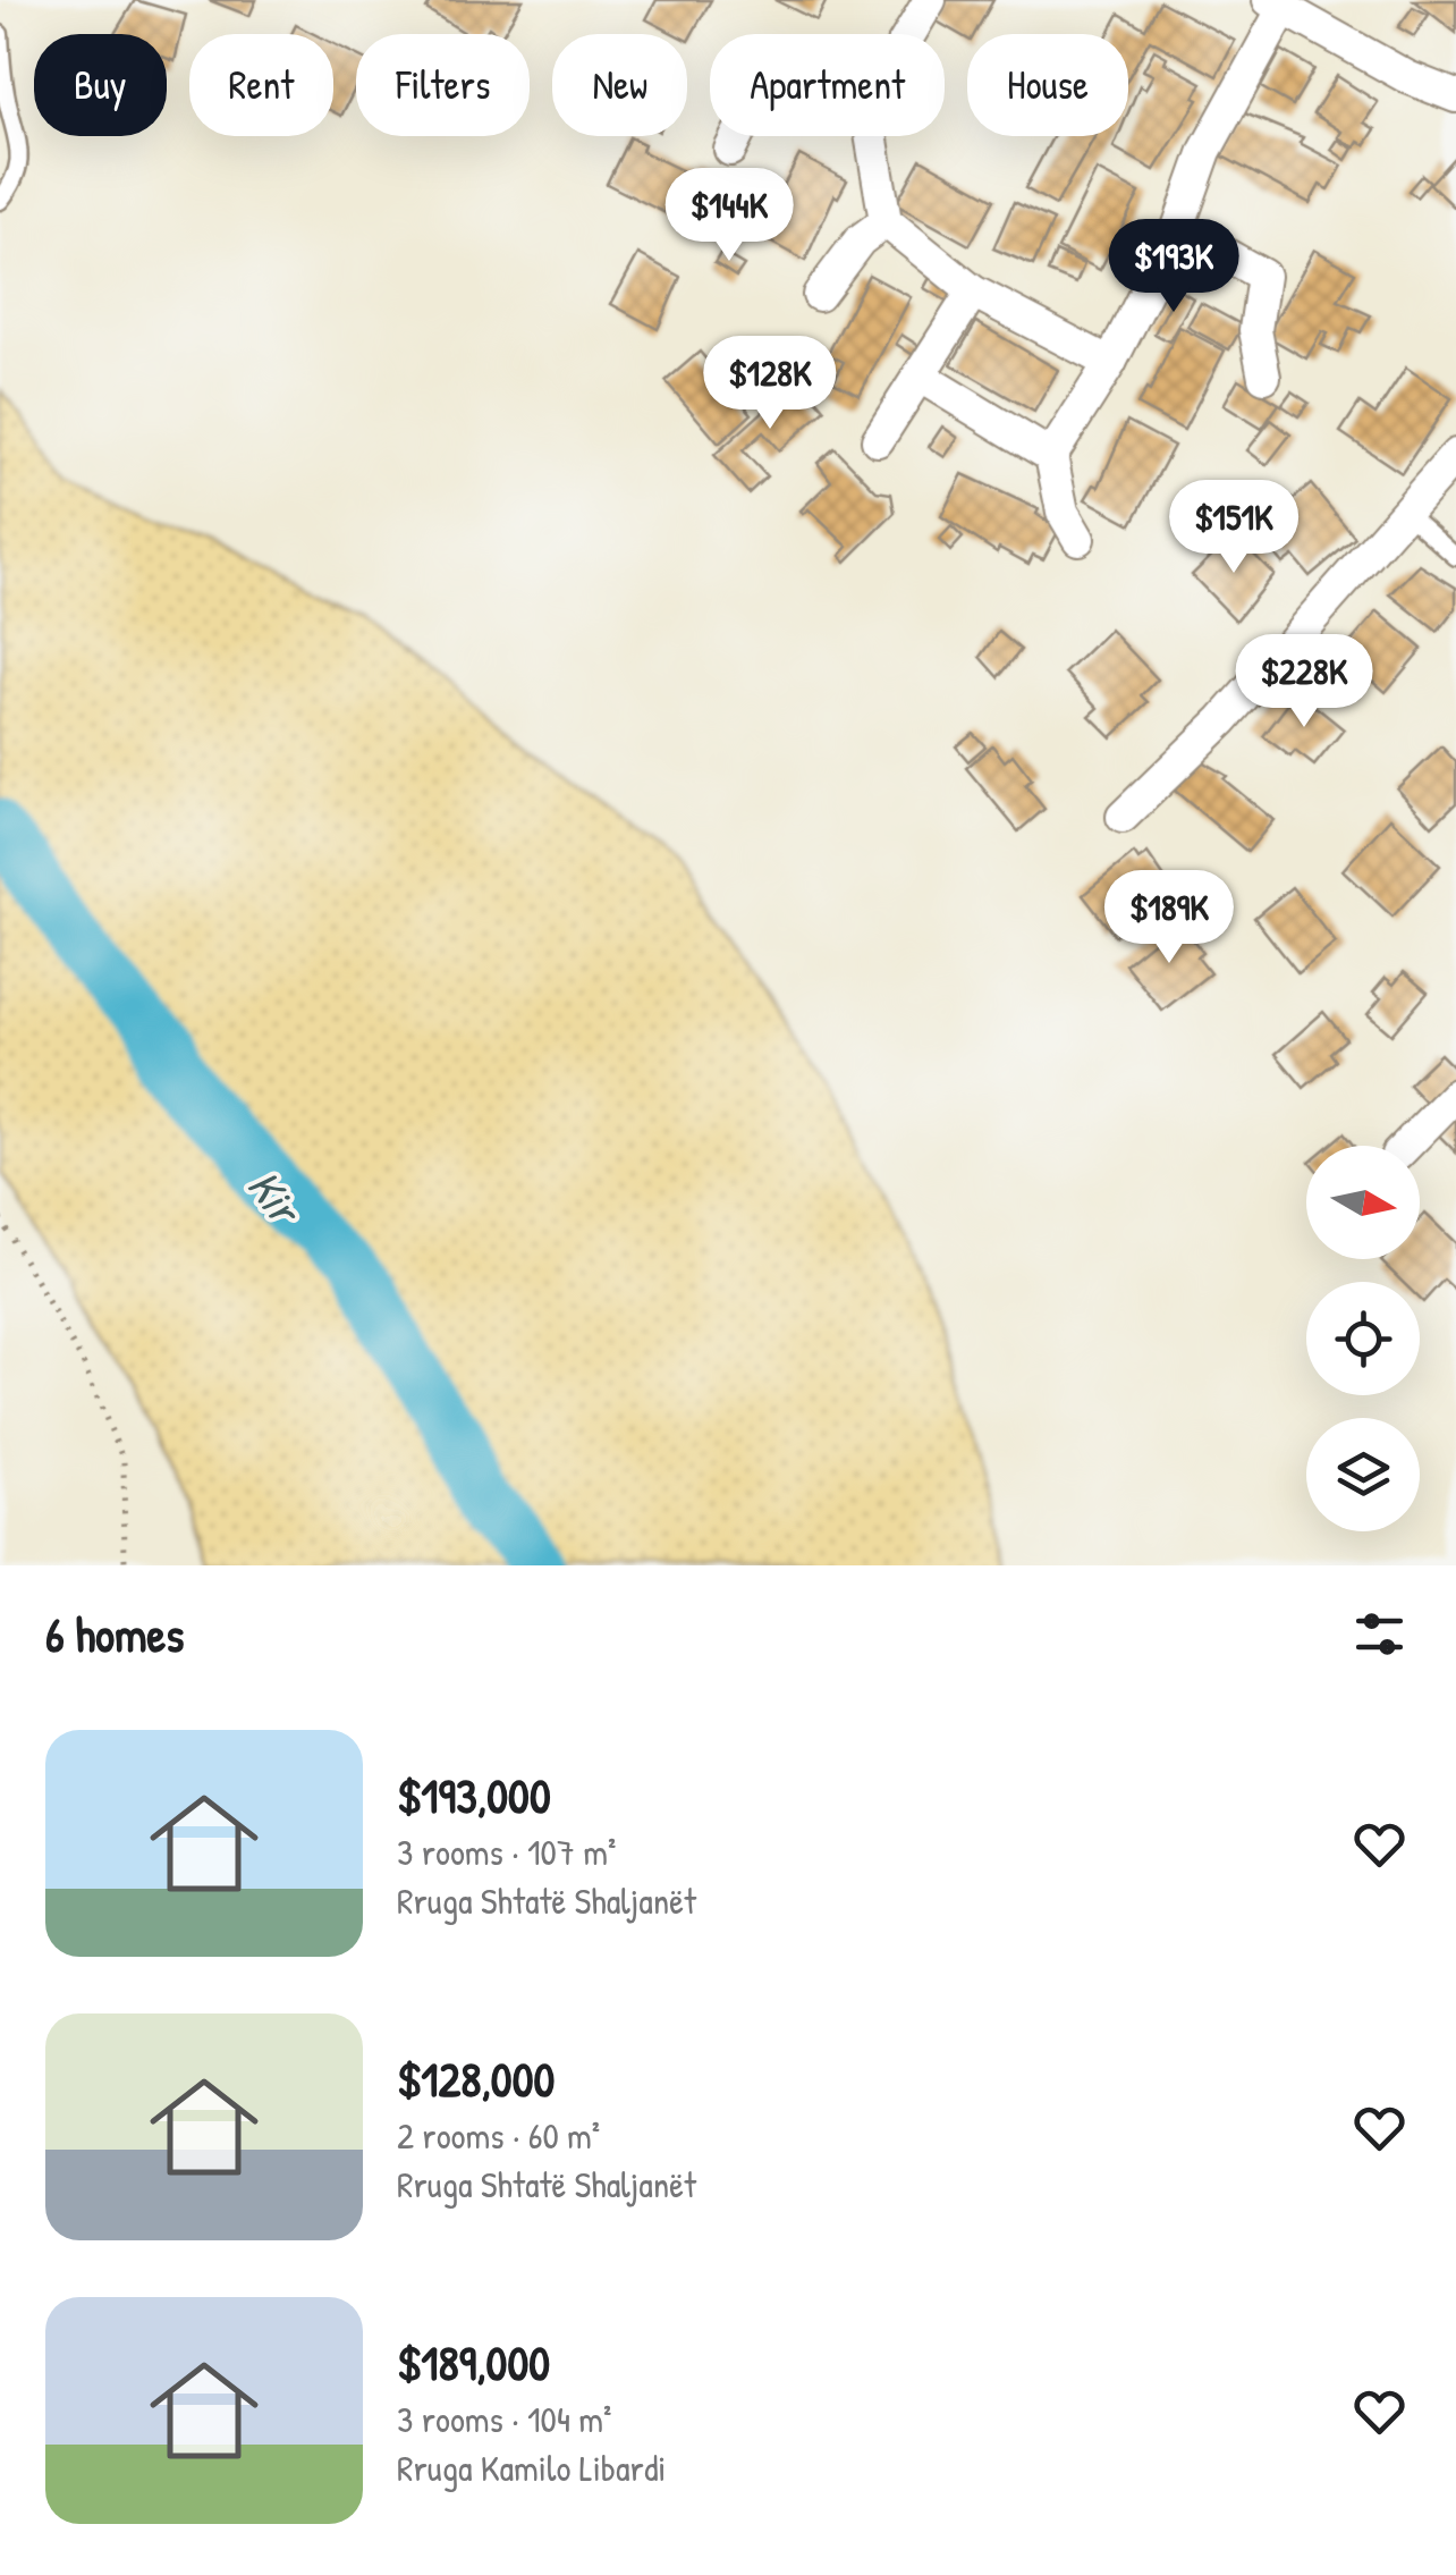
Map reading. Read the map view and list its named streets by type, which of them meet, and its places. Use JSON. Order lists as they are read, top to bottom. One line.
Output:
{"water":["Kir"],"north":"right","page":{"chip":["Buy","Rent","Filters","New","Apartment","House"],"price":["$144K","$193K","$128K","$151K","$228K","$189K"],"heading":"6 homes","list":[{"name":"$193,000","note":"3 rooms · 107 m² · Rruga Shtatë Shaljanët"},{"name":"$128,000","note":"2 rooms · 60 m² · Rruga Shtatë Shaljanët"},{"name":"$189,000","note":"3 rooms · 104 m² · Rruga Kamilo Libardi"}]}}
